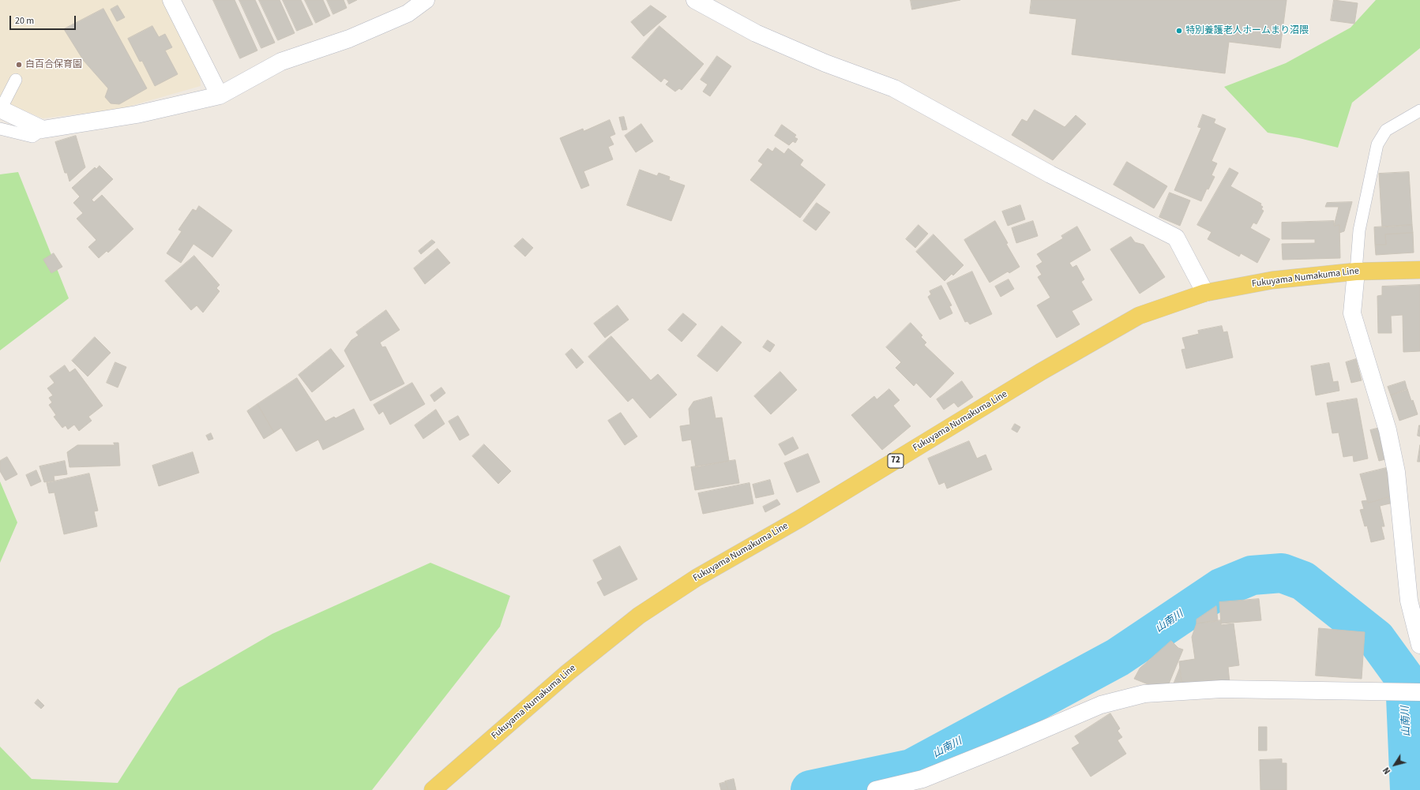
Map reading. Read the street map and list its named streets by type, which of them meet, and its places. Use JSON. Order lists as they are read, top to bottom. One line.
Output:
{"streets":{"main road":["Fukuyama Numakuma Line","72"]},"water":["山南川"],"places":["特別養護老人ホームまり沼隈","白百合保育園"],"scale_bar":"20 m","north":"bottom left"}
